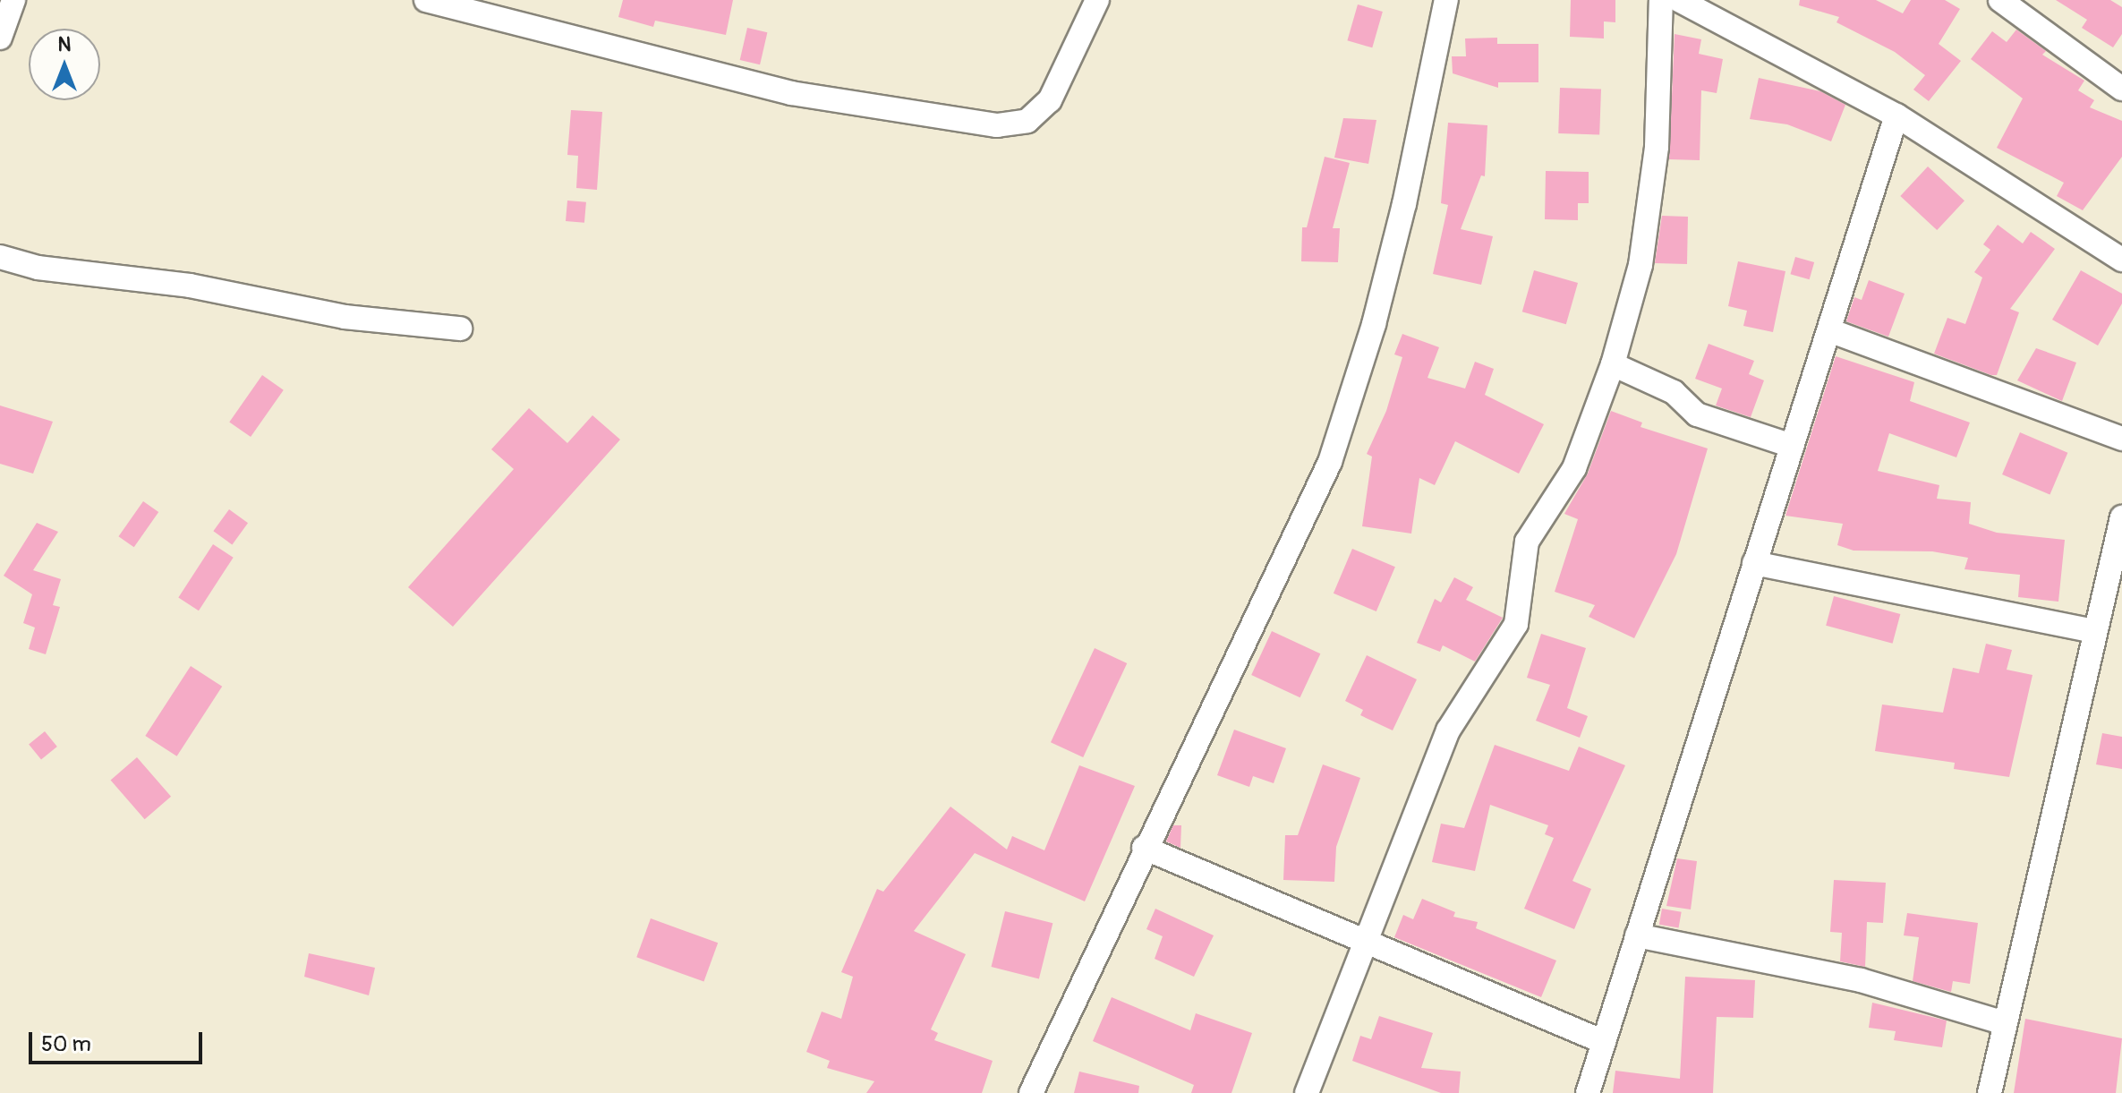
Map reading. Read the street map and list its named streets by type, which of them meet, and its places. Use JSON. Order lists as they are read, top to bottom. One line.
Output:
{"scale_bar":"50 m","north":"top"}
